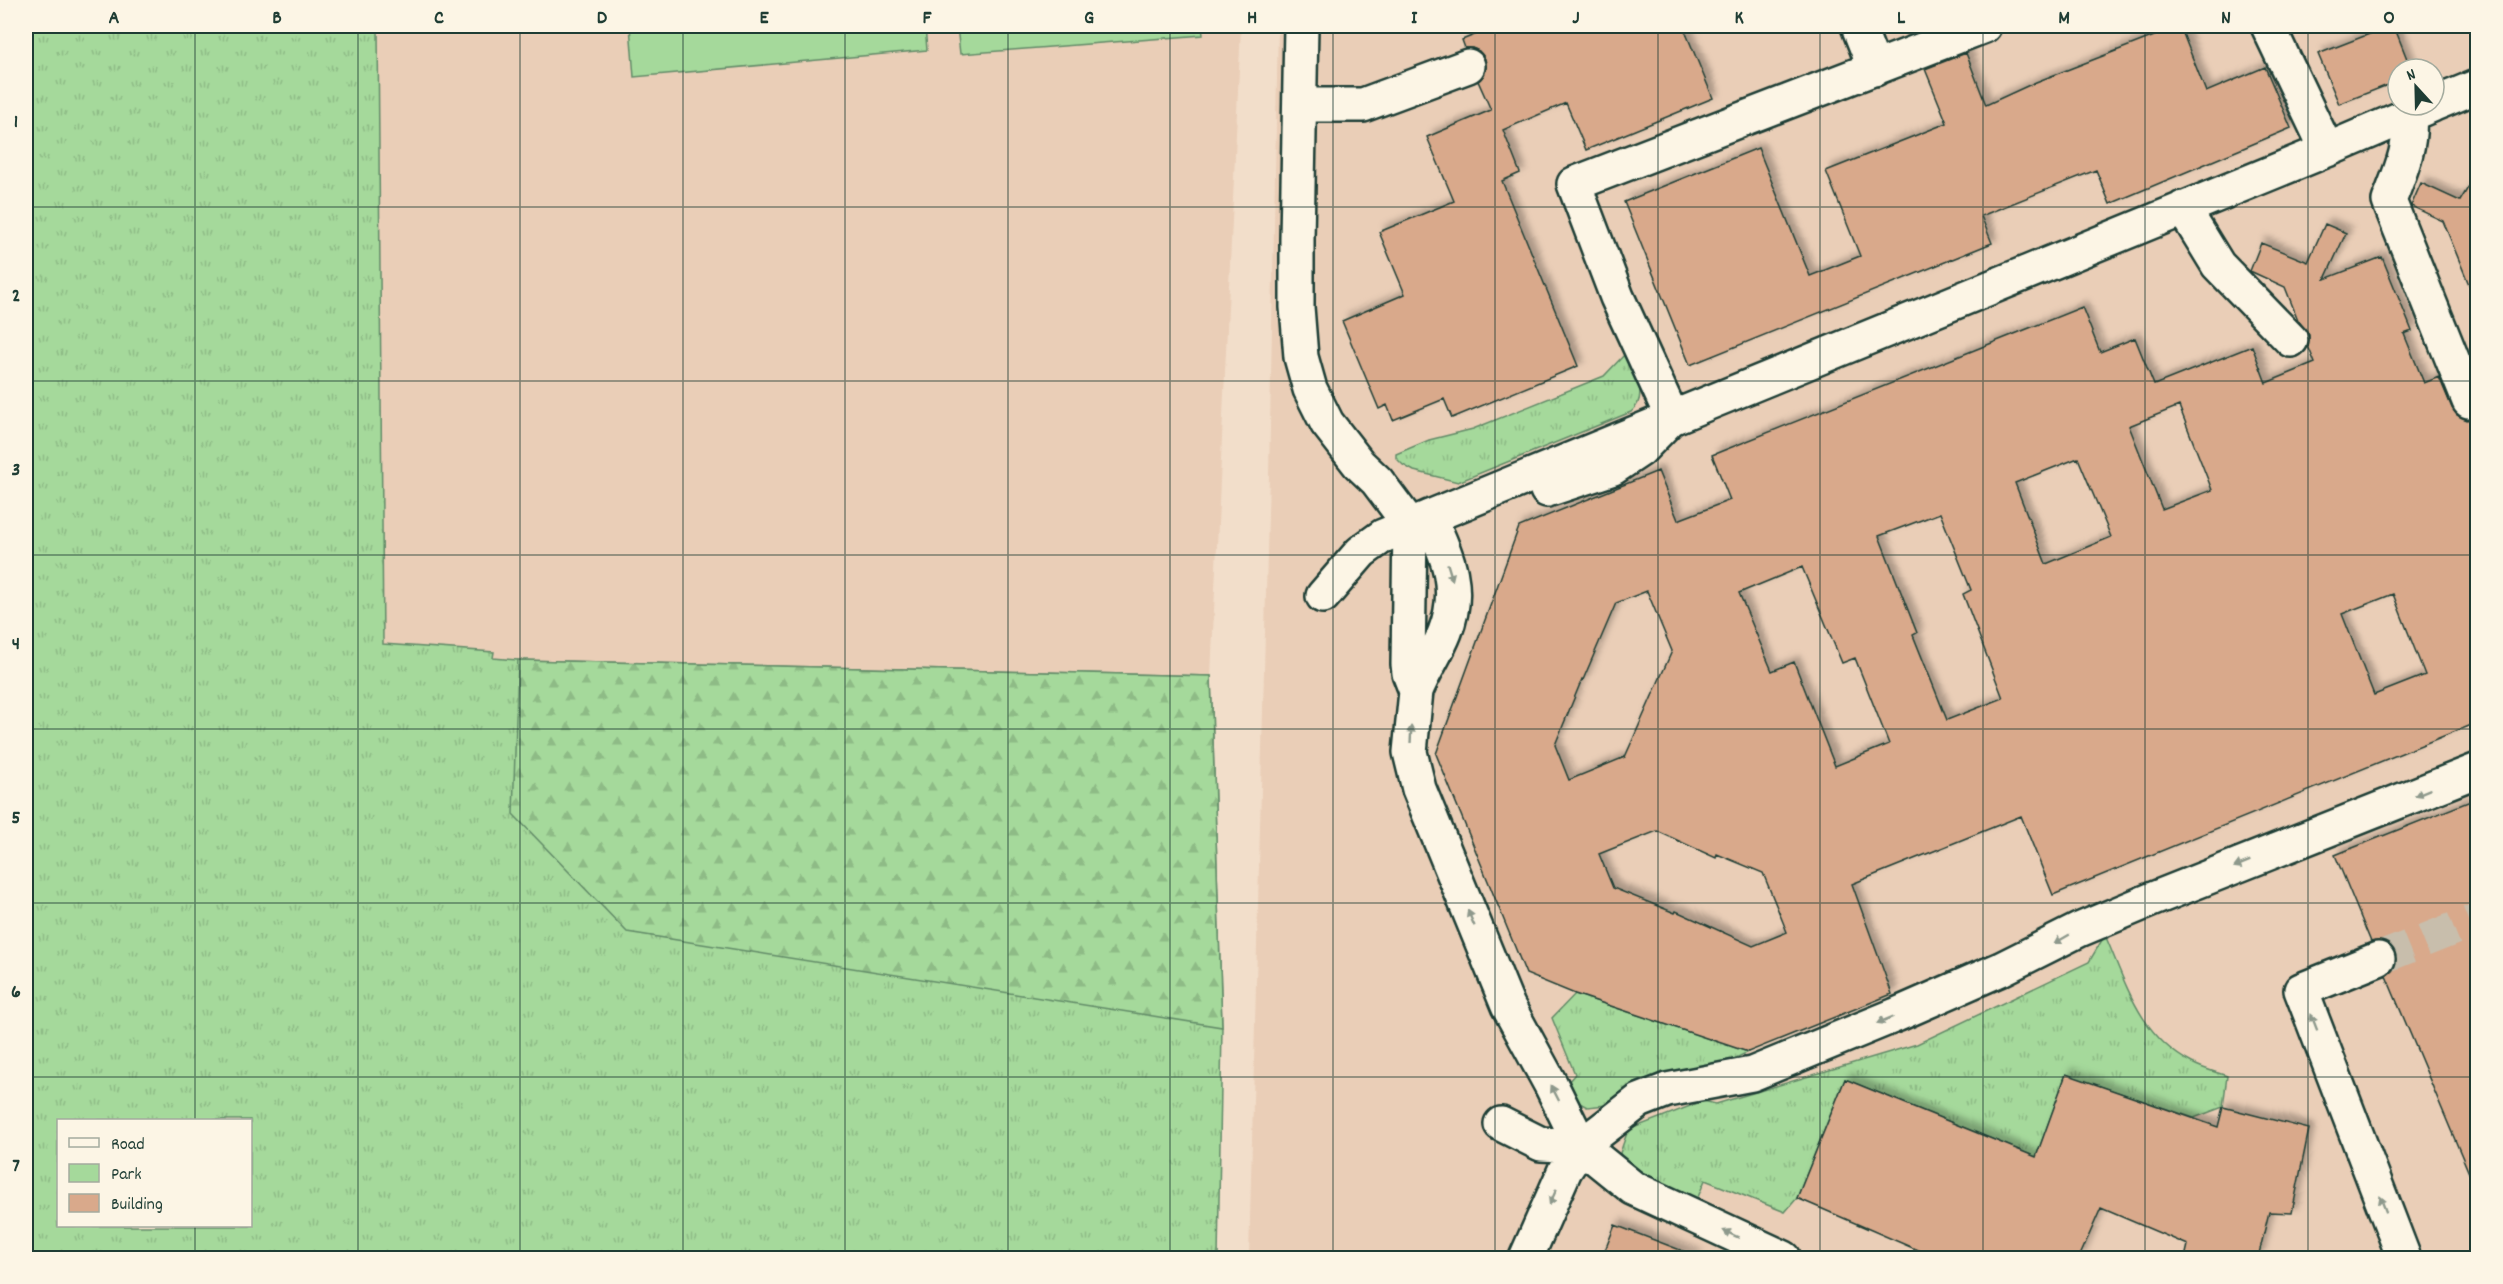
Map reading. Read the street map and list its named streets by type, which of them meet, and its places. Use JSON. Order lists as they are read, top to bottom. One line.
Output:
{"legend":["Road","Park","Building"],"north":"top","grid":{"columns":["A","B","C","D","E","F","G","H","I","J","K","L","M","N","O"],"rows":["1","2","3","4","5","6","7"]}}
